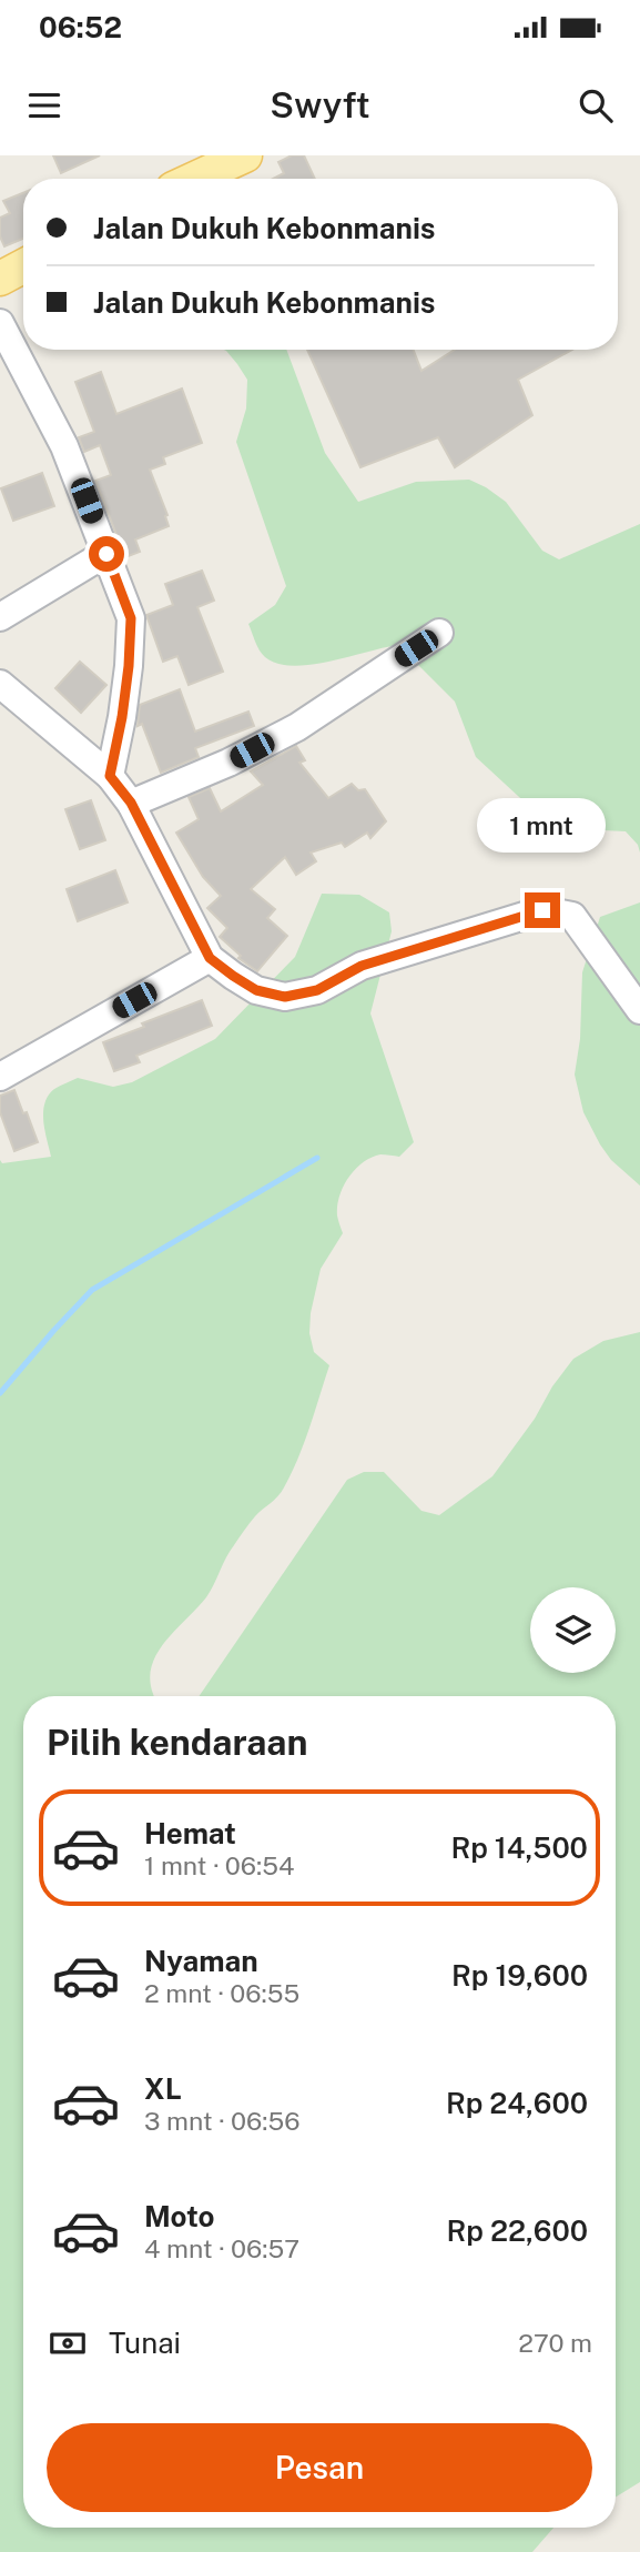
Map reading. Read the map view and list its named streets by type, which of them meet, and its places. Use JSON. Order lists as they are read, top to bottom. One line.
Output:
{"page":{"status":"06:52","header":"Swyft","banner":["Jalan Dukuh Kebonmanis","Jalan Dukuh Kebonmanis"],"bubble":"1 mnt","heading":"Pilih kendaraan","list":[{"name":"Hemat","note":"1 mnt · 06:54","value":"Rp 14,500"},{"name":"Nyaman","note":"2 mnt · 06:55","value":"Rp 19,600"},{"name":"XL","note":"3 mnt · 06:56","value":"Rp 24,600"},{"name":"Moto","note":"4 mnt · 06:57","value":"Rp 22,600"}],"pay":["Tunai","270 m"],"buttons":"Pesan"}}
